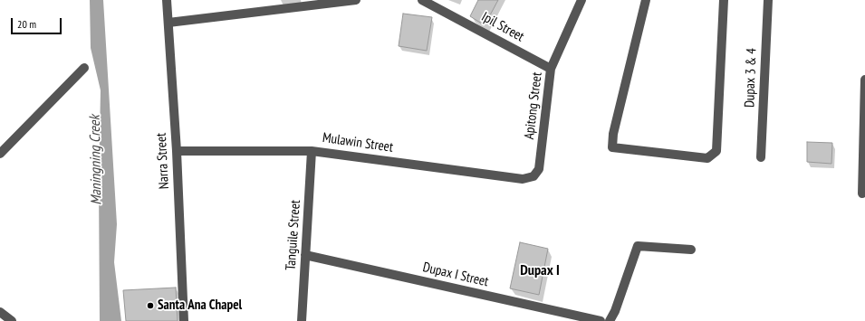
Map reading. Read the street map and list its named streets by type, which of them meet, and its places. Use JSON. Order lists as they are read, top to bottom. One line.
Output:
{"streets":{"street":["Ipil Street","Dupax 3 & 4","Apitong Street","Mulawin Street","Narra Street","Tanguile Street","Dupax I Street"]},"crossings":[["Ipil Street","Apitong Street"],["Apitong Street","Mulawin Street"],["Mulawin Street","Narra Street"],["Mulawin Street","Tanguile Street"],["Tanguile Street","Dupax I Street"]],"districts":["Dupax I"],"water":["Maningning Creek"],"places":["Santa Ana Chapel"],"scale_bar":"20 m"}
